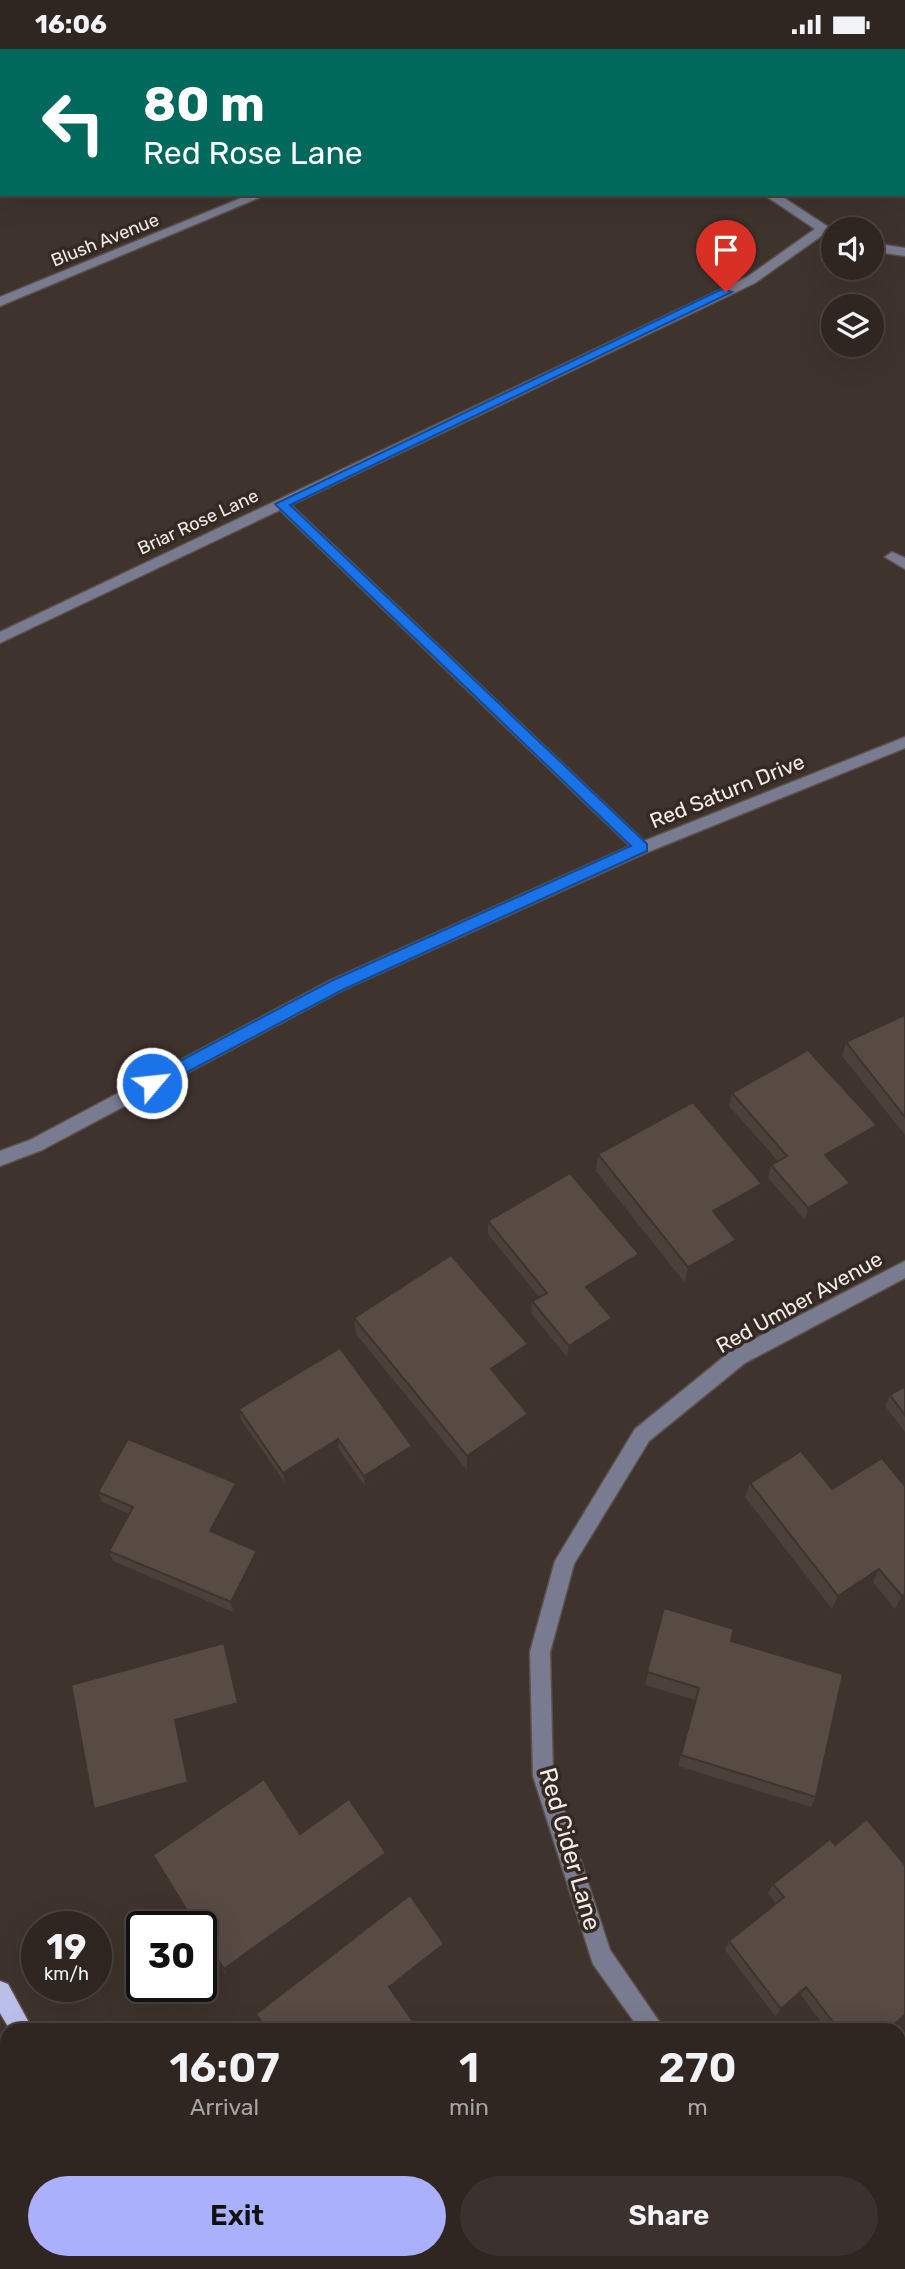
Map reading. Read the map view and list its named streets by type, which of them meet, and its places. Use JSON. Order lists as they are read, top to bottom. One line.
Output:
{"streets":{"street":["Blush Avenue","Briar Rose Lane","Red Saturn Drive","Red Umber Avenue","Red Cider Lane"]},"crossings":[["Red Umber Avenue","Red Cider Lane"]],"page":{"status":"16:06","turn":["80 m","Red Rose Lane"],"speed":"19 km/h","limit":"30","eta":["16:07","Arrival","1","min","270","m"],"buttons":["Exit","Share"]}}
